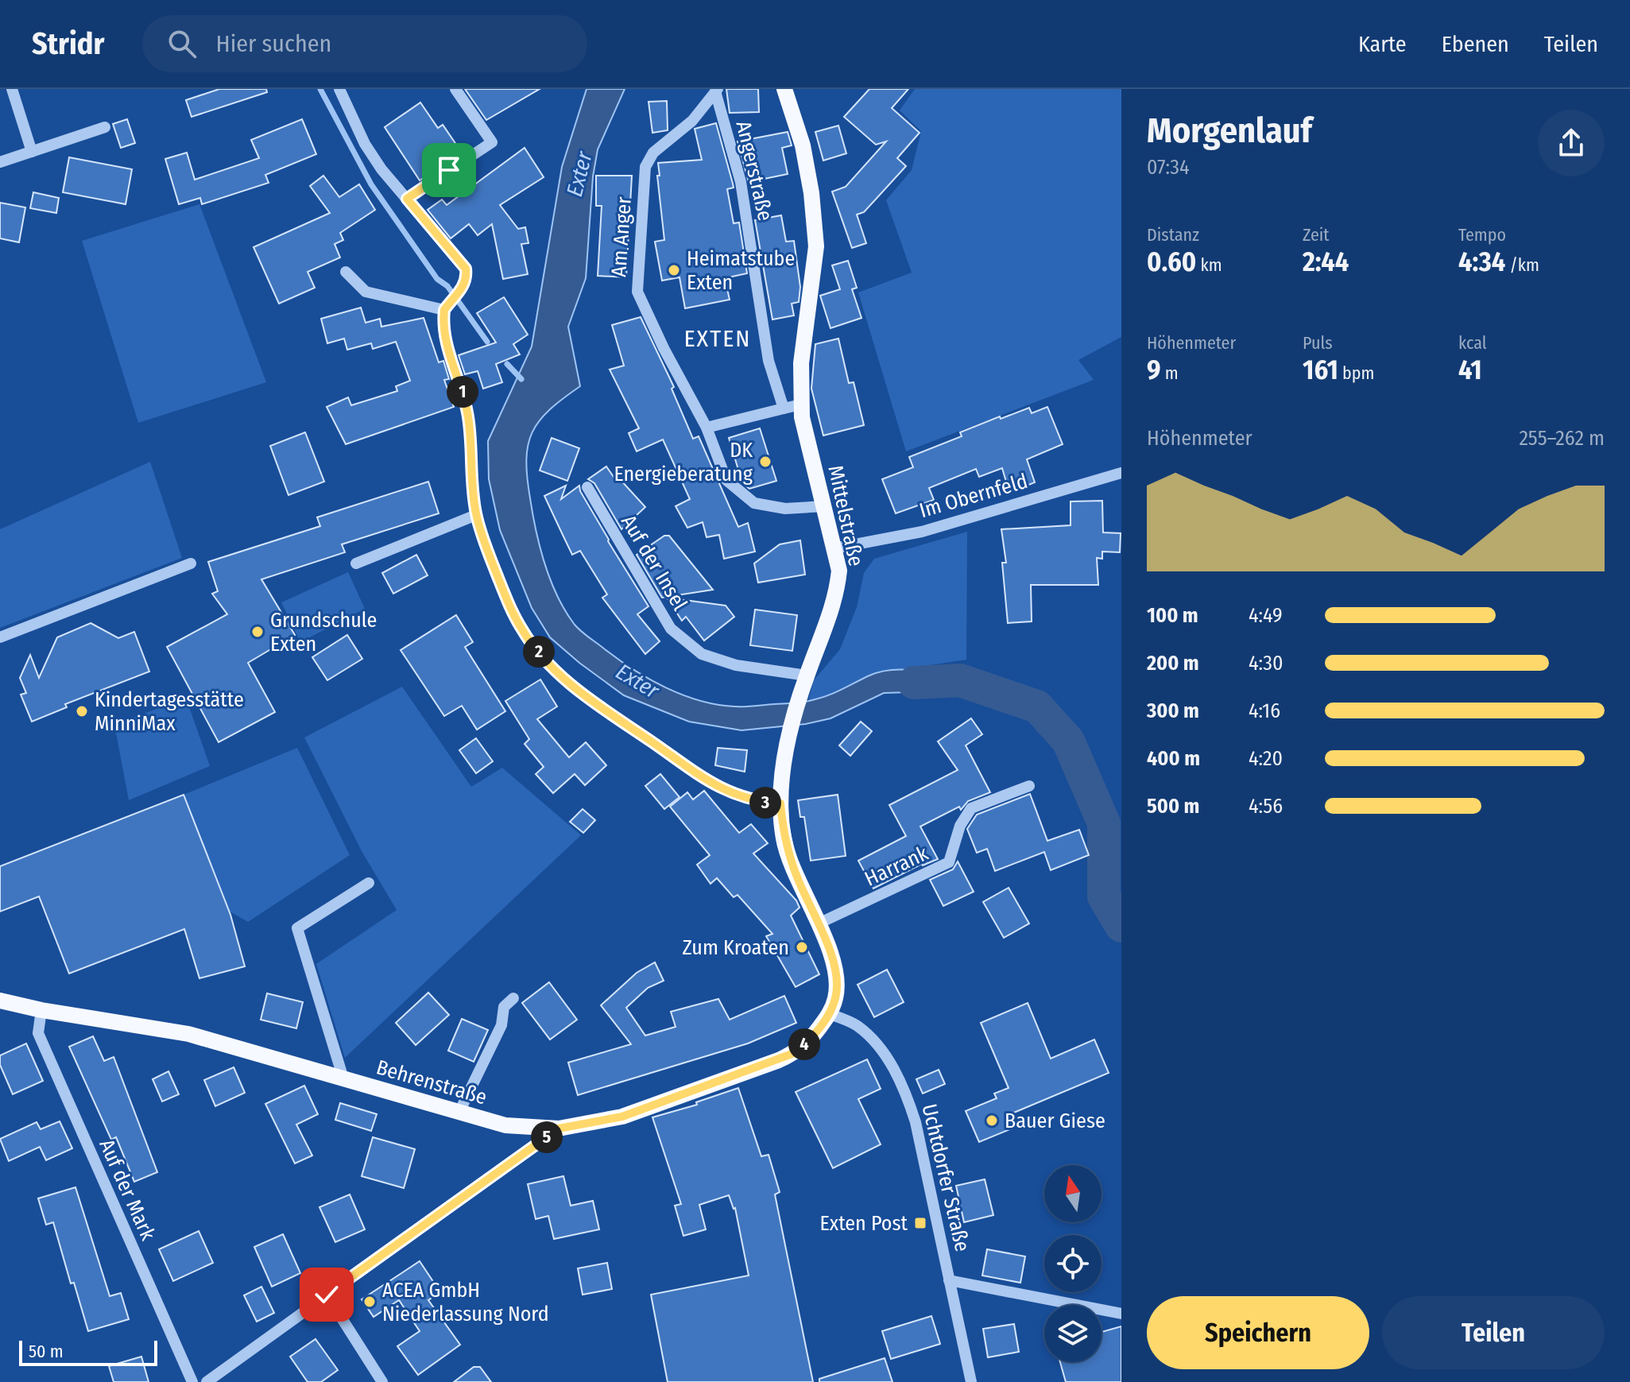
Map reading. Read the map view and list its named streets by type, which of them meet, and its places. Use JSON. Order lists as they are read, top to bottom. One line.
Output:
{"streets":{"main road":["Mittelstraße","Behrenstraße"],"street":["Angerstraße","Am Anger","Im Obernfeld","Auf der Insel","Harrank","Uchtdorfer Straße","Auf der Mark"]},"crossings":[["Angerstraße","Am Anger"],["Am Anger","Mittelstraße"],["Im Obernfeld","Mittelstraße"],["Mittelstraße","Auf der Insel"],["Mittelstraße","Harrank"],["Mittelstraße","Behrenstraße"],["Mittelstraße","Uchtdorfer Straße"],["Behrenstraße","Uchtdorfer Straße"],["Behrenstraße","Auf der Mark"]],"districts":["EXTEN"],"water":["Exter"],"places":{"other":["Heimatstube Exten","DK Energieberatung","Grundschule Exten","Kindertagesstätte MinniMax","Zum Kroaten","Bauer Giese","ACEA GmbH Niederlassung Nord"],"transit":["Exten Post"]},"scale_bar":"50 m","north":"top","page":{"header":"Stridr","search":"Hier suchen","nav":["Karte","Ebenen","Teilen"],"heading":["Morgenlauf","07:34"],"stats":[["Distanz","0.60 km"],["Zeit","2:44"],["Tempo","4:34 /km"],["Höhenmeter","9 m"],["Puls","161 bpm"],["kcal","41"]],"pins":["1","2","3","4","5"],"chart":["Höhenmeter","255–262 m"],"list":[{"name":"100 m","note":"4:49"},{"name":"200 m","note":"4:30"},{"name":"300 m","note":"4:16"},{"name":"400 m","note":"4:20"},{"name":"500 m","note":"4:56"}],"buttons":["Speichern","Teilen"],"scale":"50 m"}}
